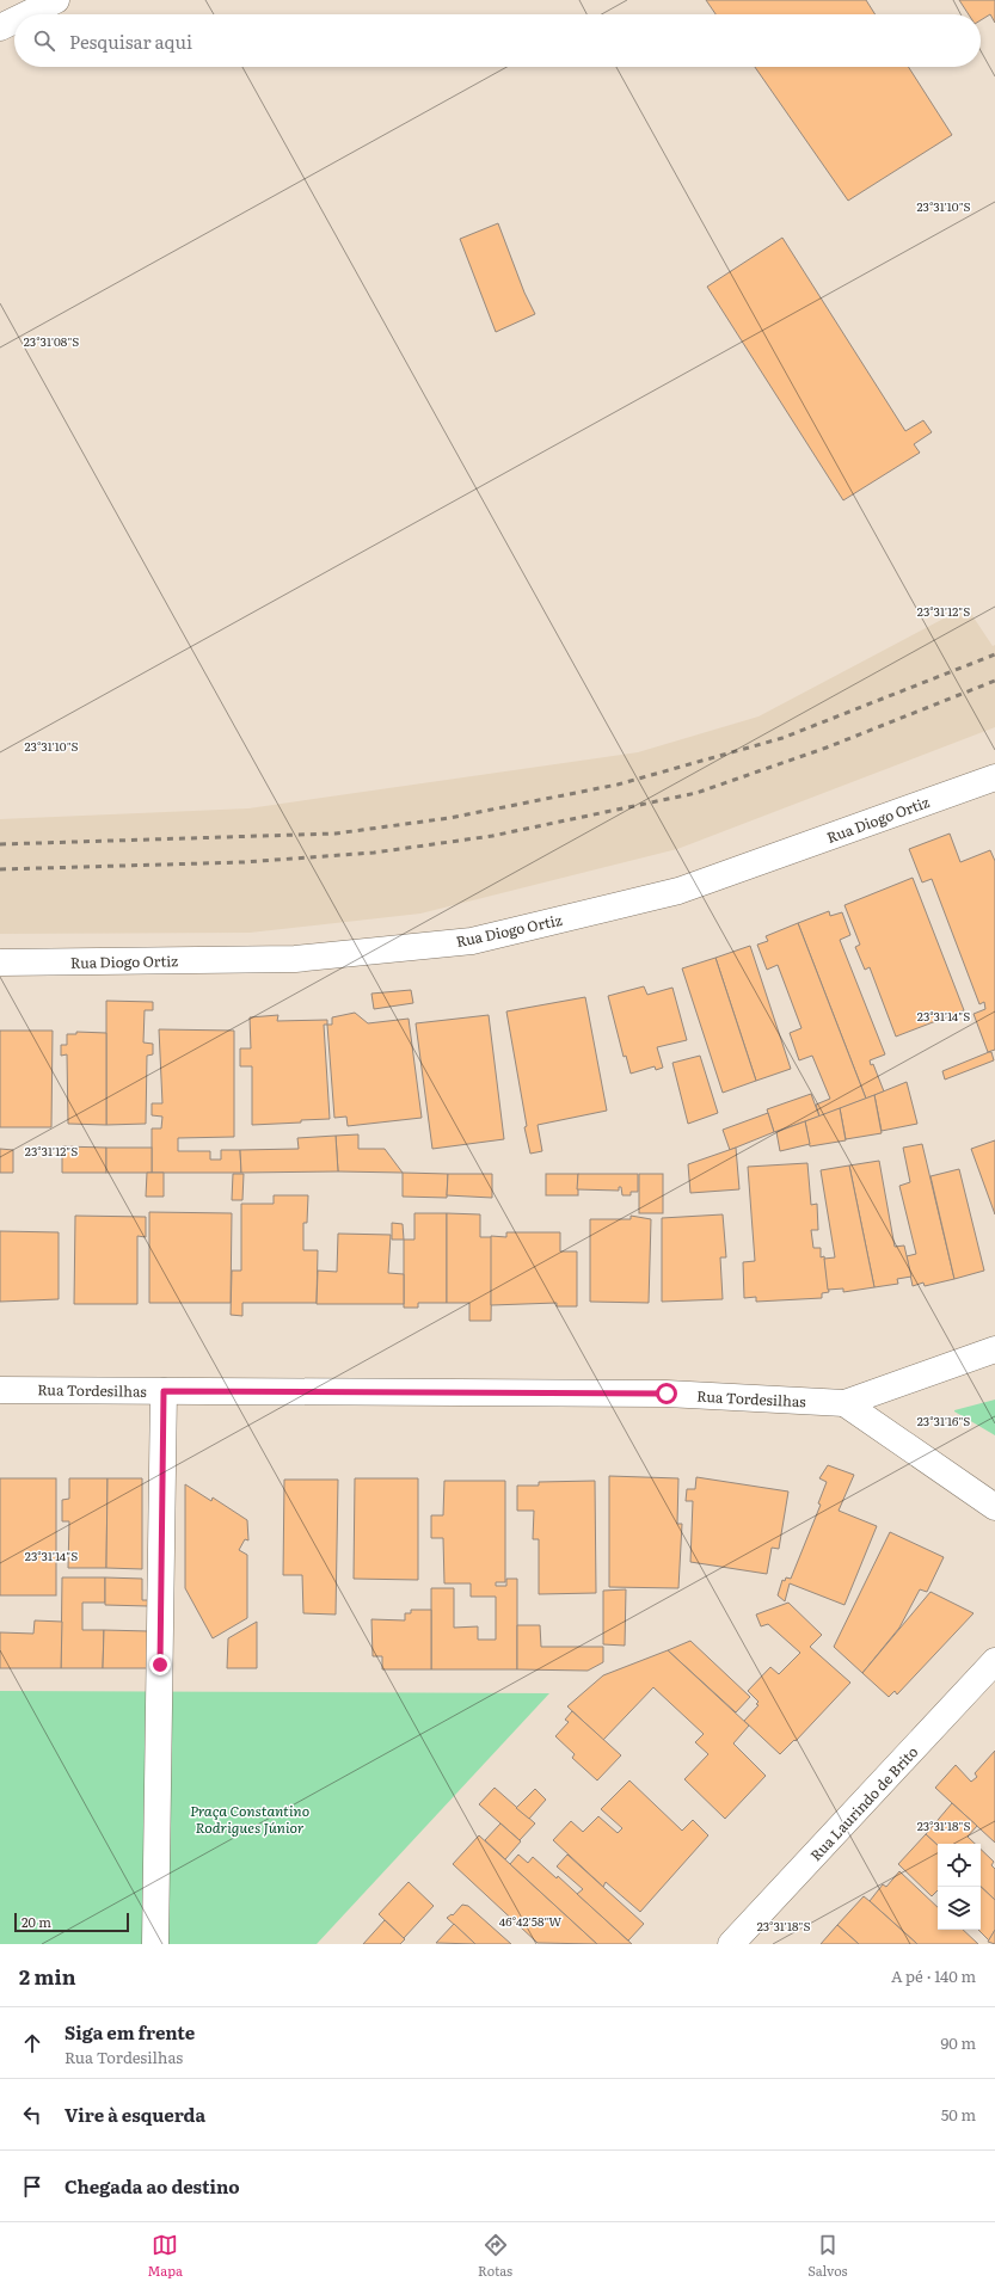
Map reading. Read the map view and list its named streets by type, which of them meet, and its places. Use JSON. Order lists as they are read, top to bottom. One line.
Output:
{"streets":{"street":["Rua Diogo Ortiz","Rua Tordesilhas","Rua Laurindo de Brito"]},"parks":["Praça Constantino Rodrigues Júnior"],"scale_bar":"20 m","page":{"search":"Pesquisar aqui","scale":"20 m","heading":["2 min","A pé · 140 m"],"list":[["Siga em frente","Rua Tordesilhas","90 m"],["Vire à esquerda","50 m"],"Chegada ao destino"],"nav":["Mapa","Rotas","Salvos"]},"coordinates":["23°31'10\"S","23°31'08\"S","23°31'12\"S","23°31'14\"S","23°31'16\"S","23°31'18\"S","46°42'58\"W"]}
